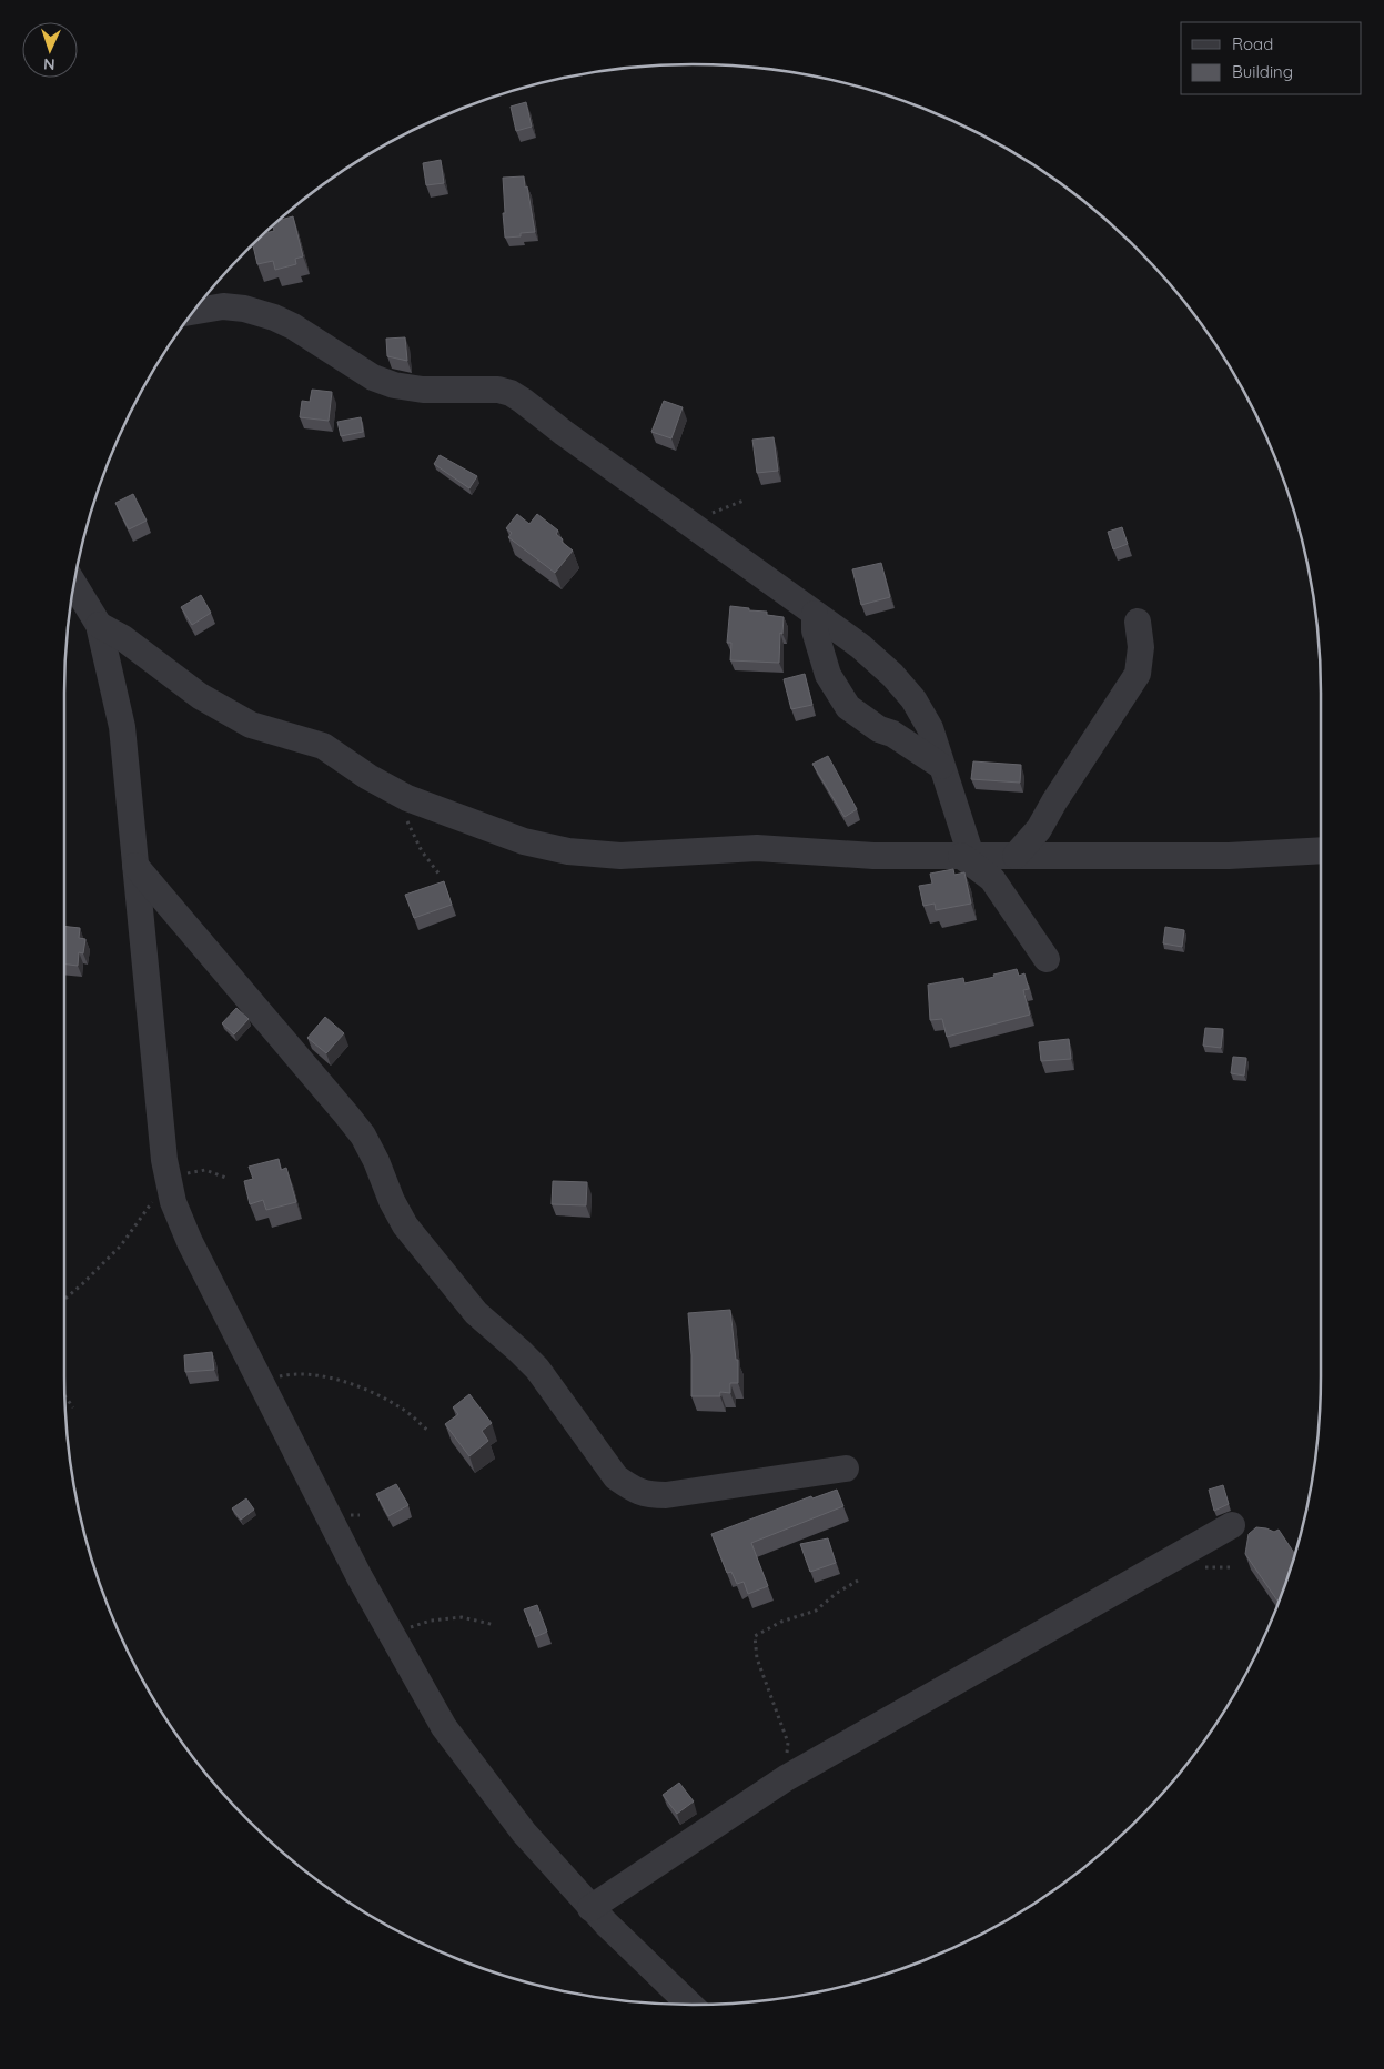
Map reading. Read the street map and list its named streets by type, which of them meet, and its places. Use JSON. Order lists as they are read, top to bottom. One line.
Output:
{"legend":["Road","Building"],"north":"bottom"}
